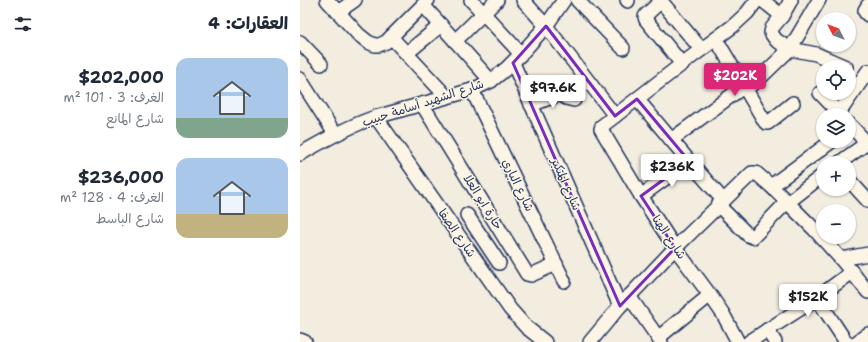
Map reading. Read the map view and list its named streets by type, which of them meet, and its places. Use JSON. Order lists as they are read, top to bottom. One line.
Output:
{"streets":{"street":["شارع الشهيد أسامة حبيب","شارع المتكبر","شارع الباري","حارة ابو العلا","شارع الصفا","شارع الهنا"]},"crossings":[["شارع الشهيد أسامة حبيب","شارع المتكبر"],["شارع الشهيد أسامة حبيب","شارع الباري"],["شارع الشهيد أسامة حبيب","حارة ابو العلا"],["شارع الشهيد أسامة حبيب","شارع الصفا"],["شارع الباري","حارة ابو العلا"]],"north":"top left","page":{"heading":"العقارات: 4","map_buttons":["+","−"],"list":[{"name":"$202,000","note":"الغرف: 3 · 101 m² · شارع المانع"},{"name":"$236,000","note":"الغرف: 4 · 128 m² · شارع الباسط"}],"price":["$202K","$97.6K","$236K","$152K"]}}
